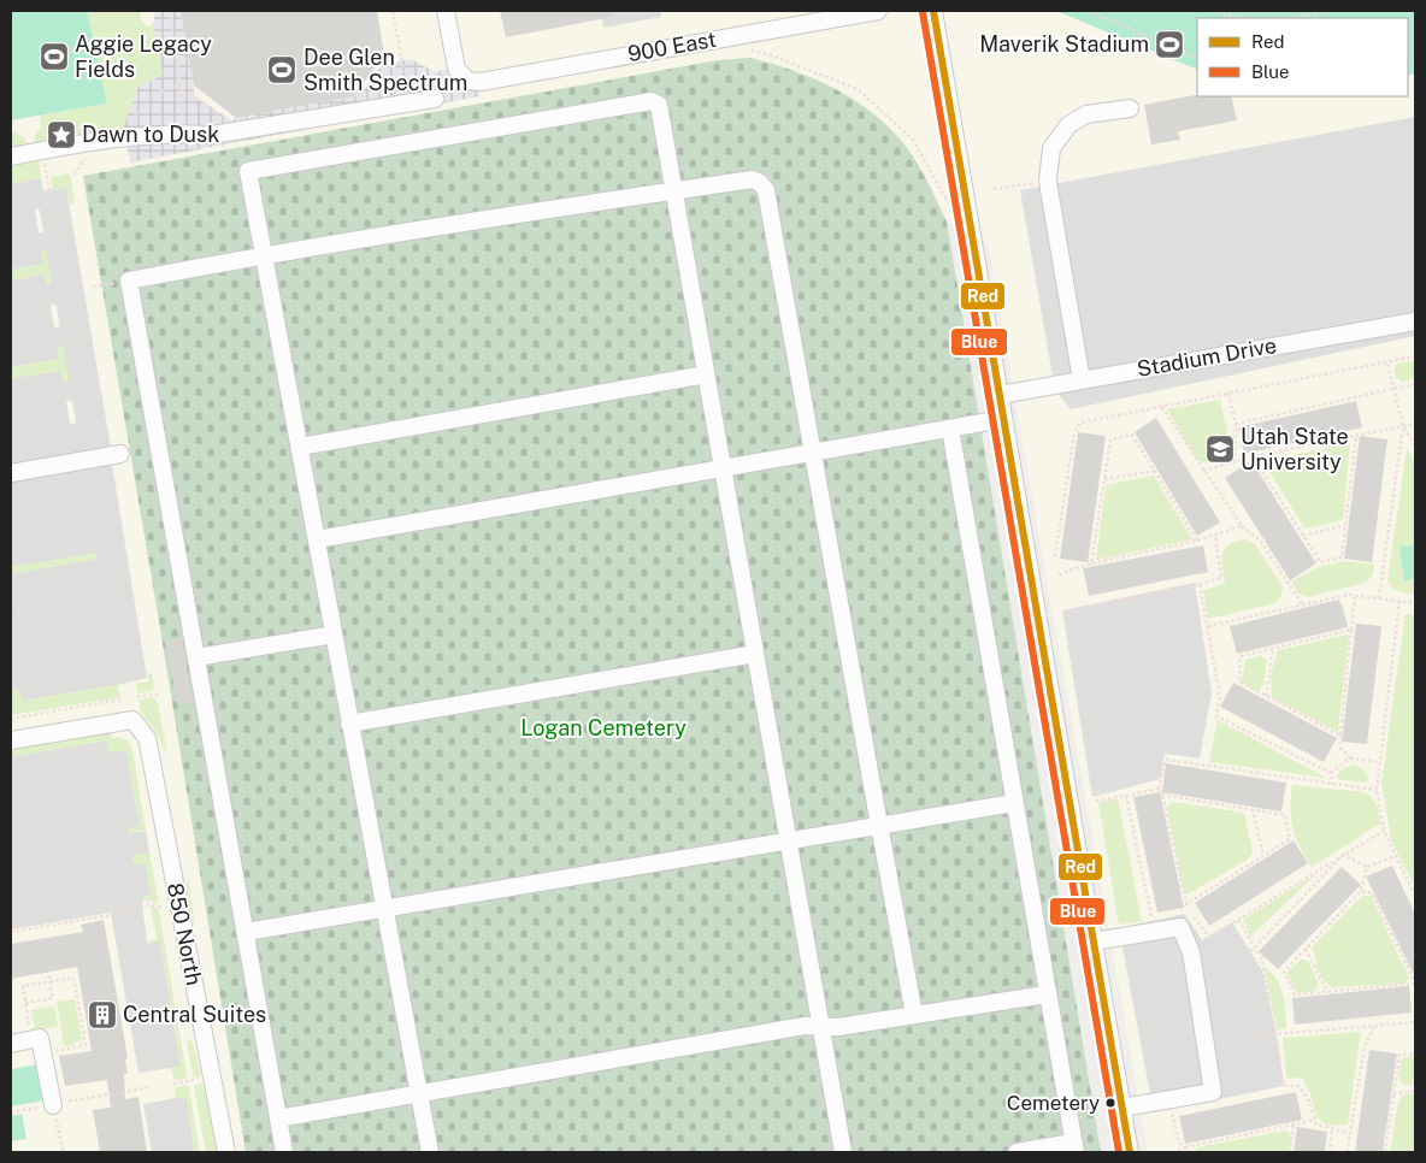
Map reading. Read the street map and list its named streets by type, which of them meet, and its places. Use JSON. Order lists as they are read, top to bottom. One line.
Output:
{"streets":{"street":["900 East","Stadium Drive","850 North"]},"parks":["Logan Cemetery"],"places":{"sports":["Maverik Stadium","Aggie Legacy Fields","Dee Glen Smith Spectrum"],"place":["Dawn to Dusk"],"school or university":["Utah State University"],"building":["Central Suites"],"other":["Cemetery"]},"lines":["transit line Red","transit line Blue"],"legend":["Red","Blue"]}
